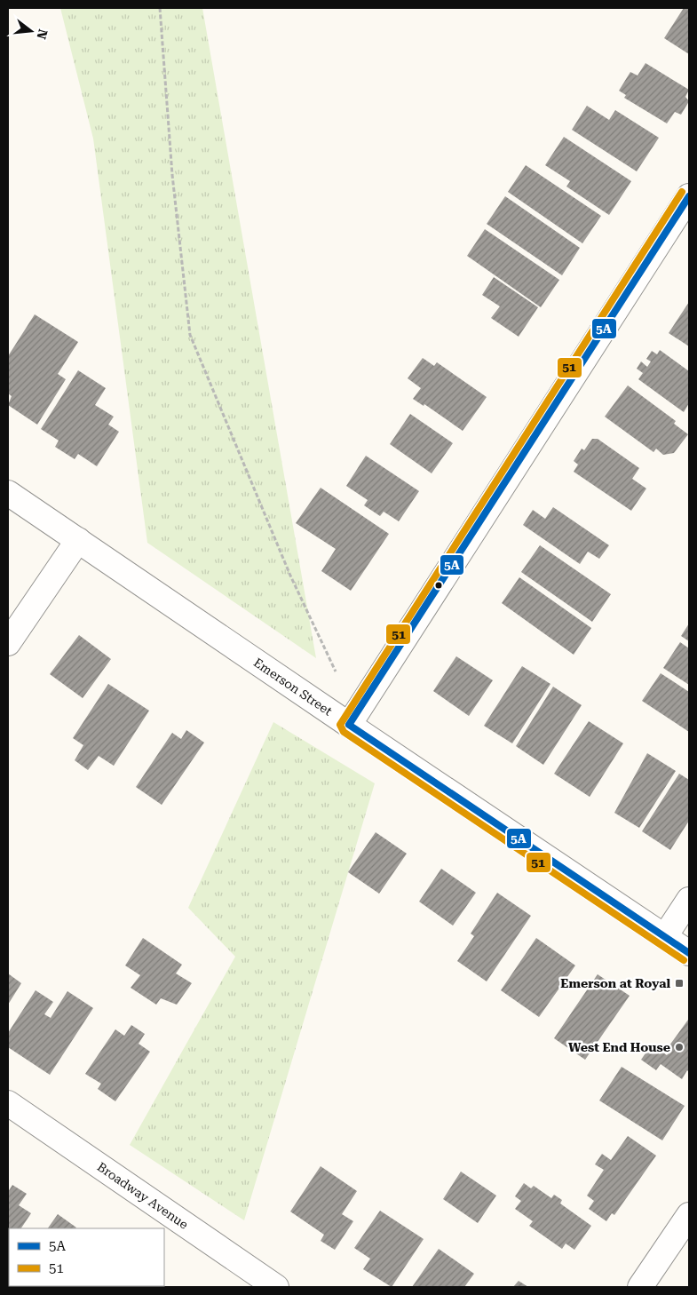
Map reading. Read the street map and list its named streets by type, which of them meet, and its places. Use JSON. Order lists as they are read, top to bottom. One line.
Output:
{"streets":{"street":["Emerson Street","Broadway Avenue"]},"places":{"transit":["Emerson at Royal"],"other":["West End House"]},"lines":["transit line 51","transit line 5A"],"legend":["5A","51"],"north":"right"}
